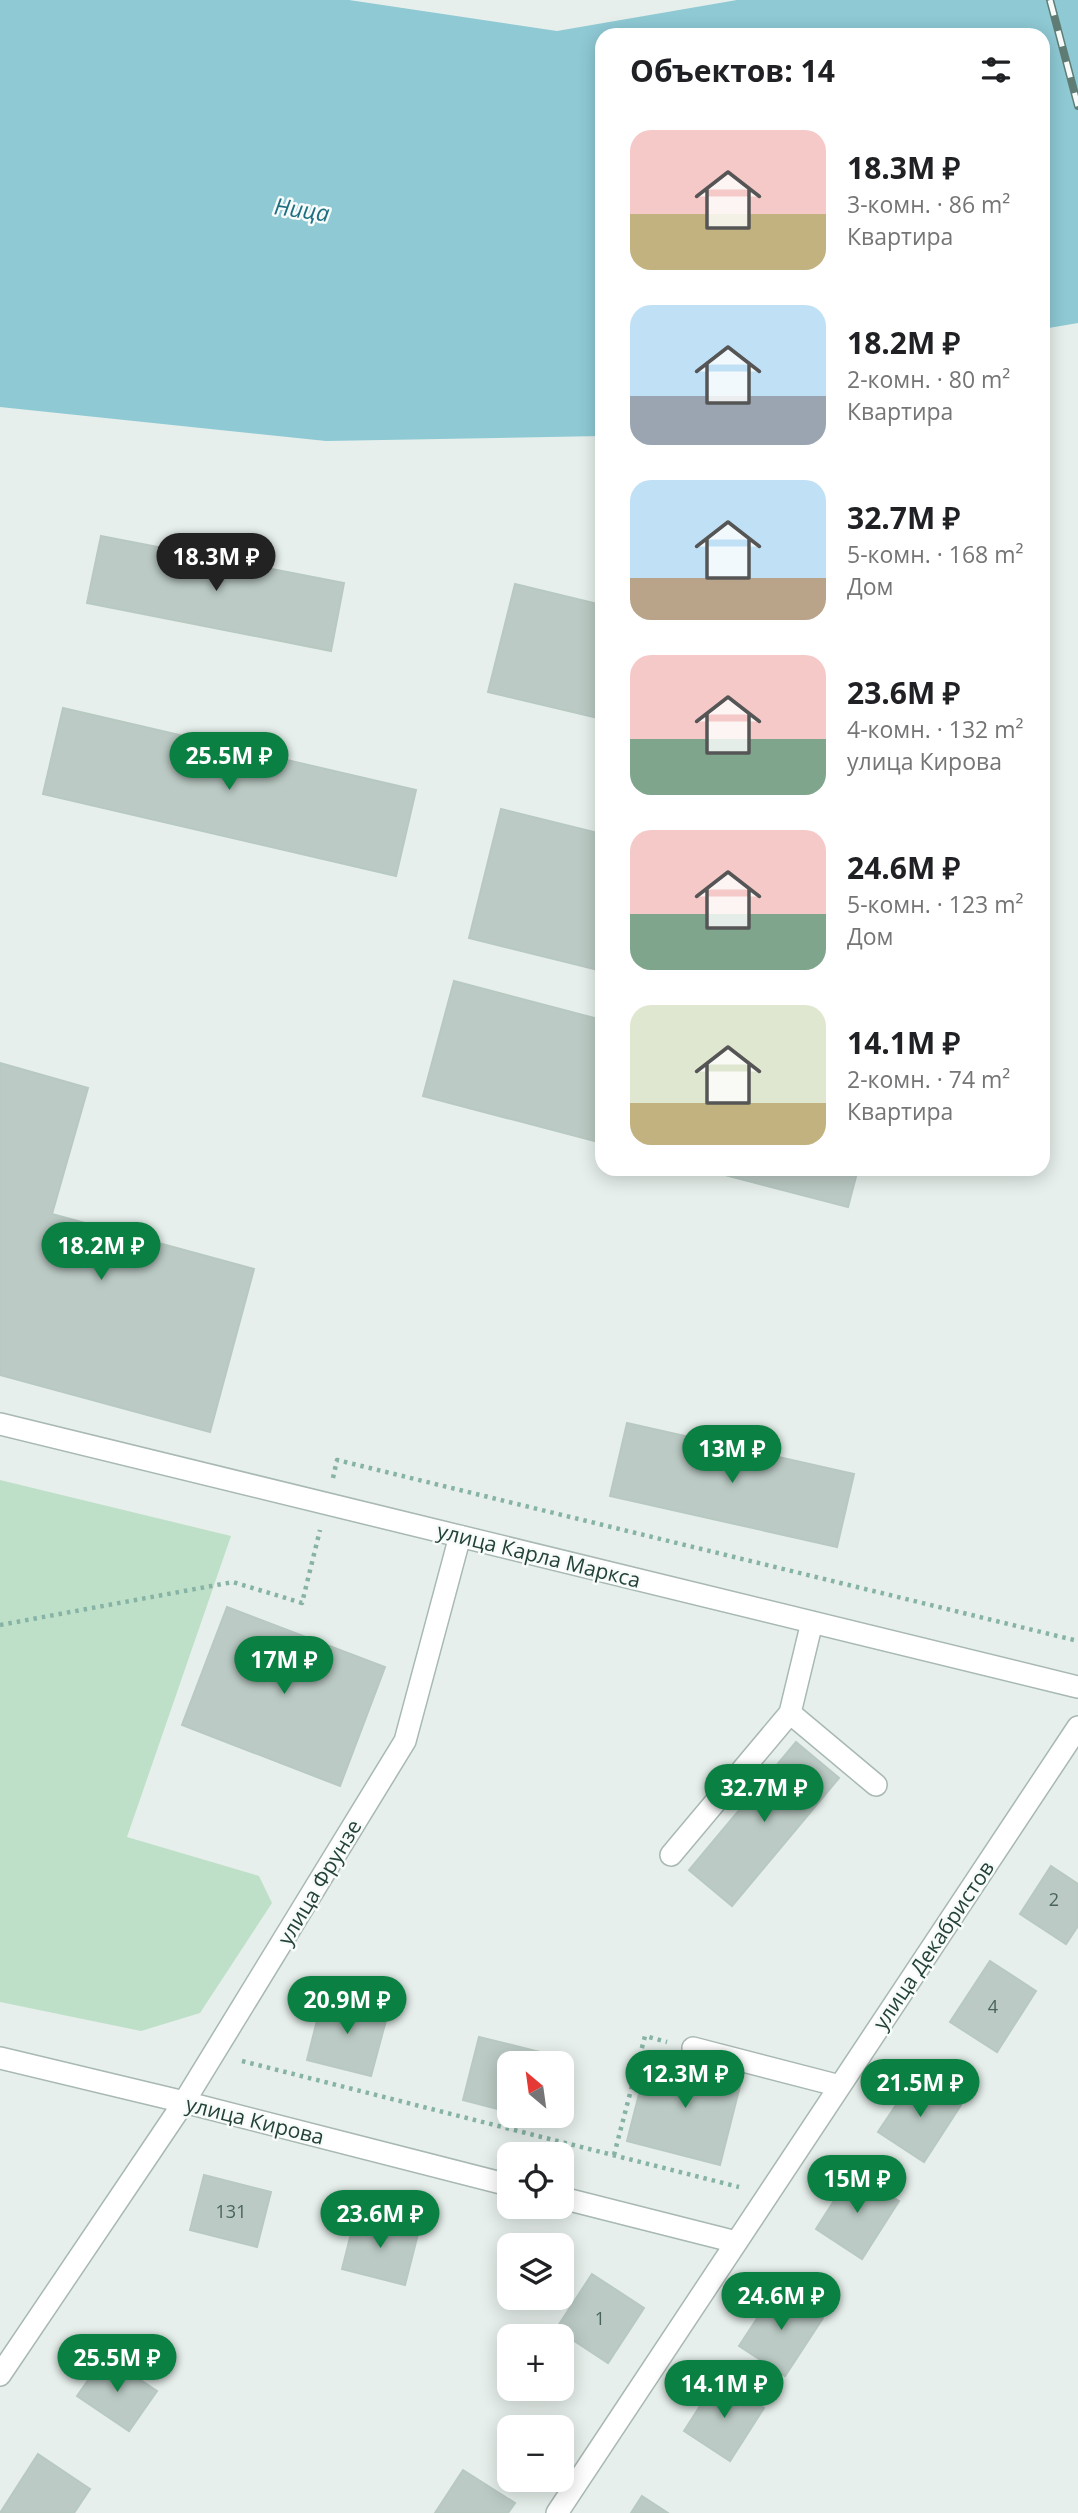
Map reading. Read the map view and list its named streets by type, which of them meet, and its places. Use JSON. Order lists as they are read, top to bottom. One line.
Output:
{"streets":{"street":["улица Карла Маркса","улица Фрунзе","улица Декабристов","улица Кирова"]},"crossings":[["улица Карла Маркса","улица Фрунзе"],["улица Фрунзе","улица Кирова"]],"water":["Ница"],"house_numbers":["2","4","131","1"],"north":"top left","page":{"heading":"Объектов: 14","list":[{"name":"18.3M ₽","note":"3-комн. · 86 m² · Квартира"},{"name":"18.2M ₽","note":"2-комн. · 80 m² · Квартира"},{"name":"32.7M ₽","note":"5-комн. · 168 m² · Дом"},{"name":"23.6M ₽","note":"4-комн. · 132 m² · улица Кирова"},{"name":"24.6M ₽","note":"5-комн. · 123 m² · Дом"},{"name":"14.1M ₽","note":"2-комн. · 74 m² · Квартира"}],"price":["18.3M ₽","25.5M ₽","18.2M ₽","13M ₽","17M ₽","32.7M ₽","20.9M ₽","12.3M ₽","21.5M ₽","15M ₽","23.6M ₽","24.6M ₽","25.5M ₽","14.1M ₽"],"map_buttons":["+","−"]}}
